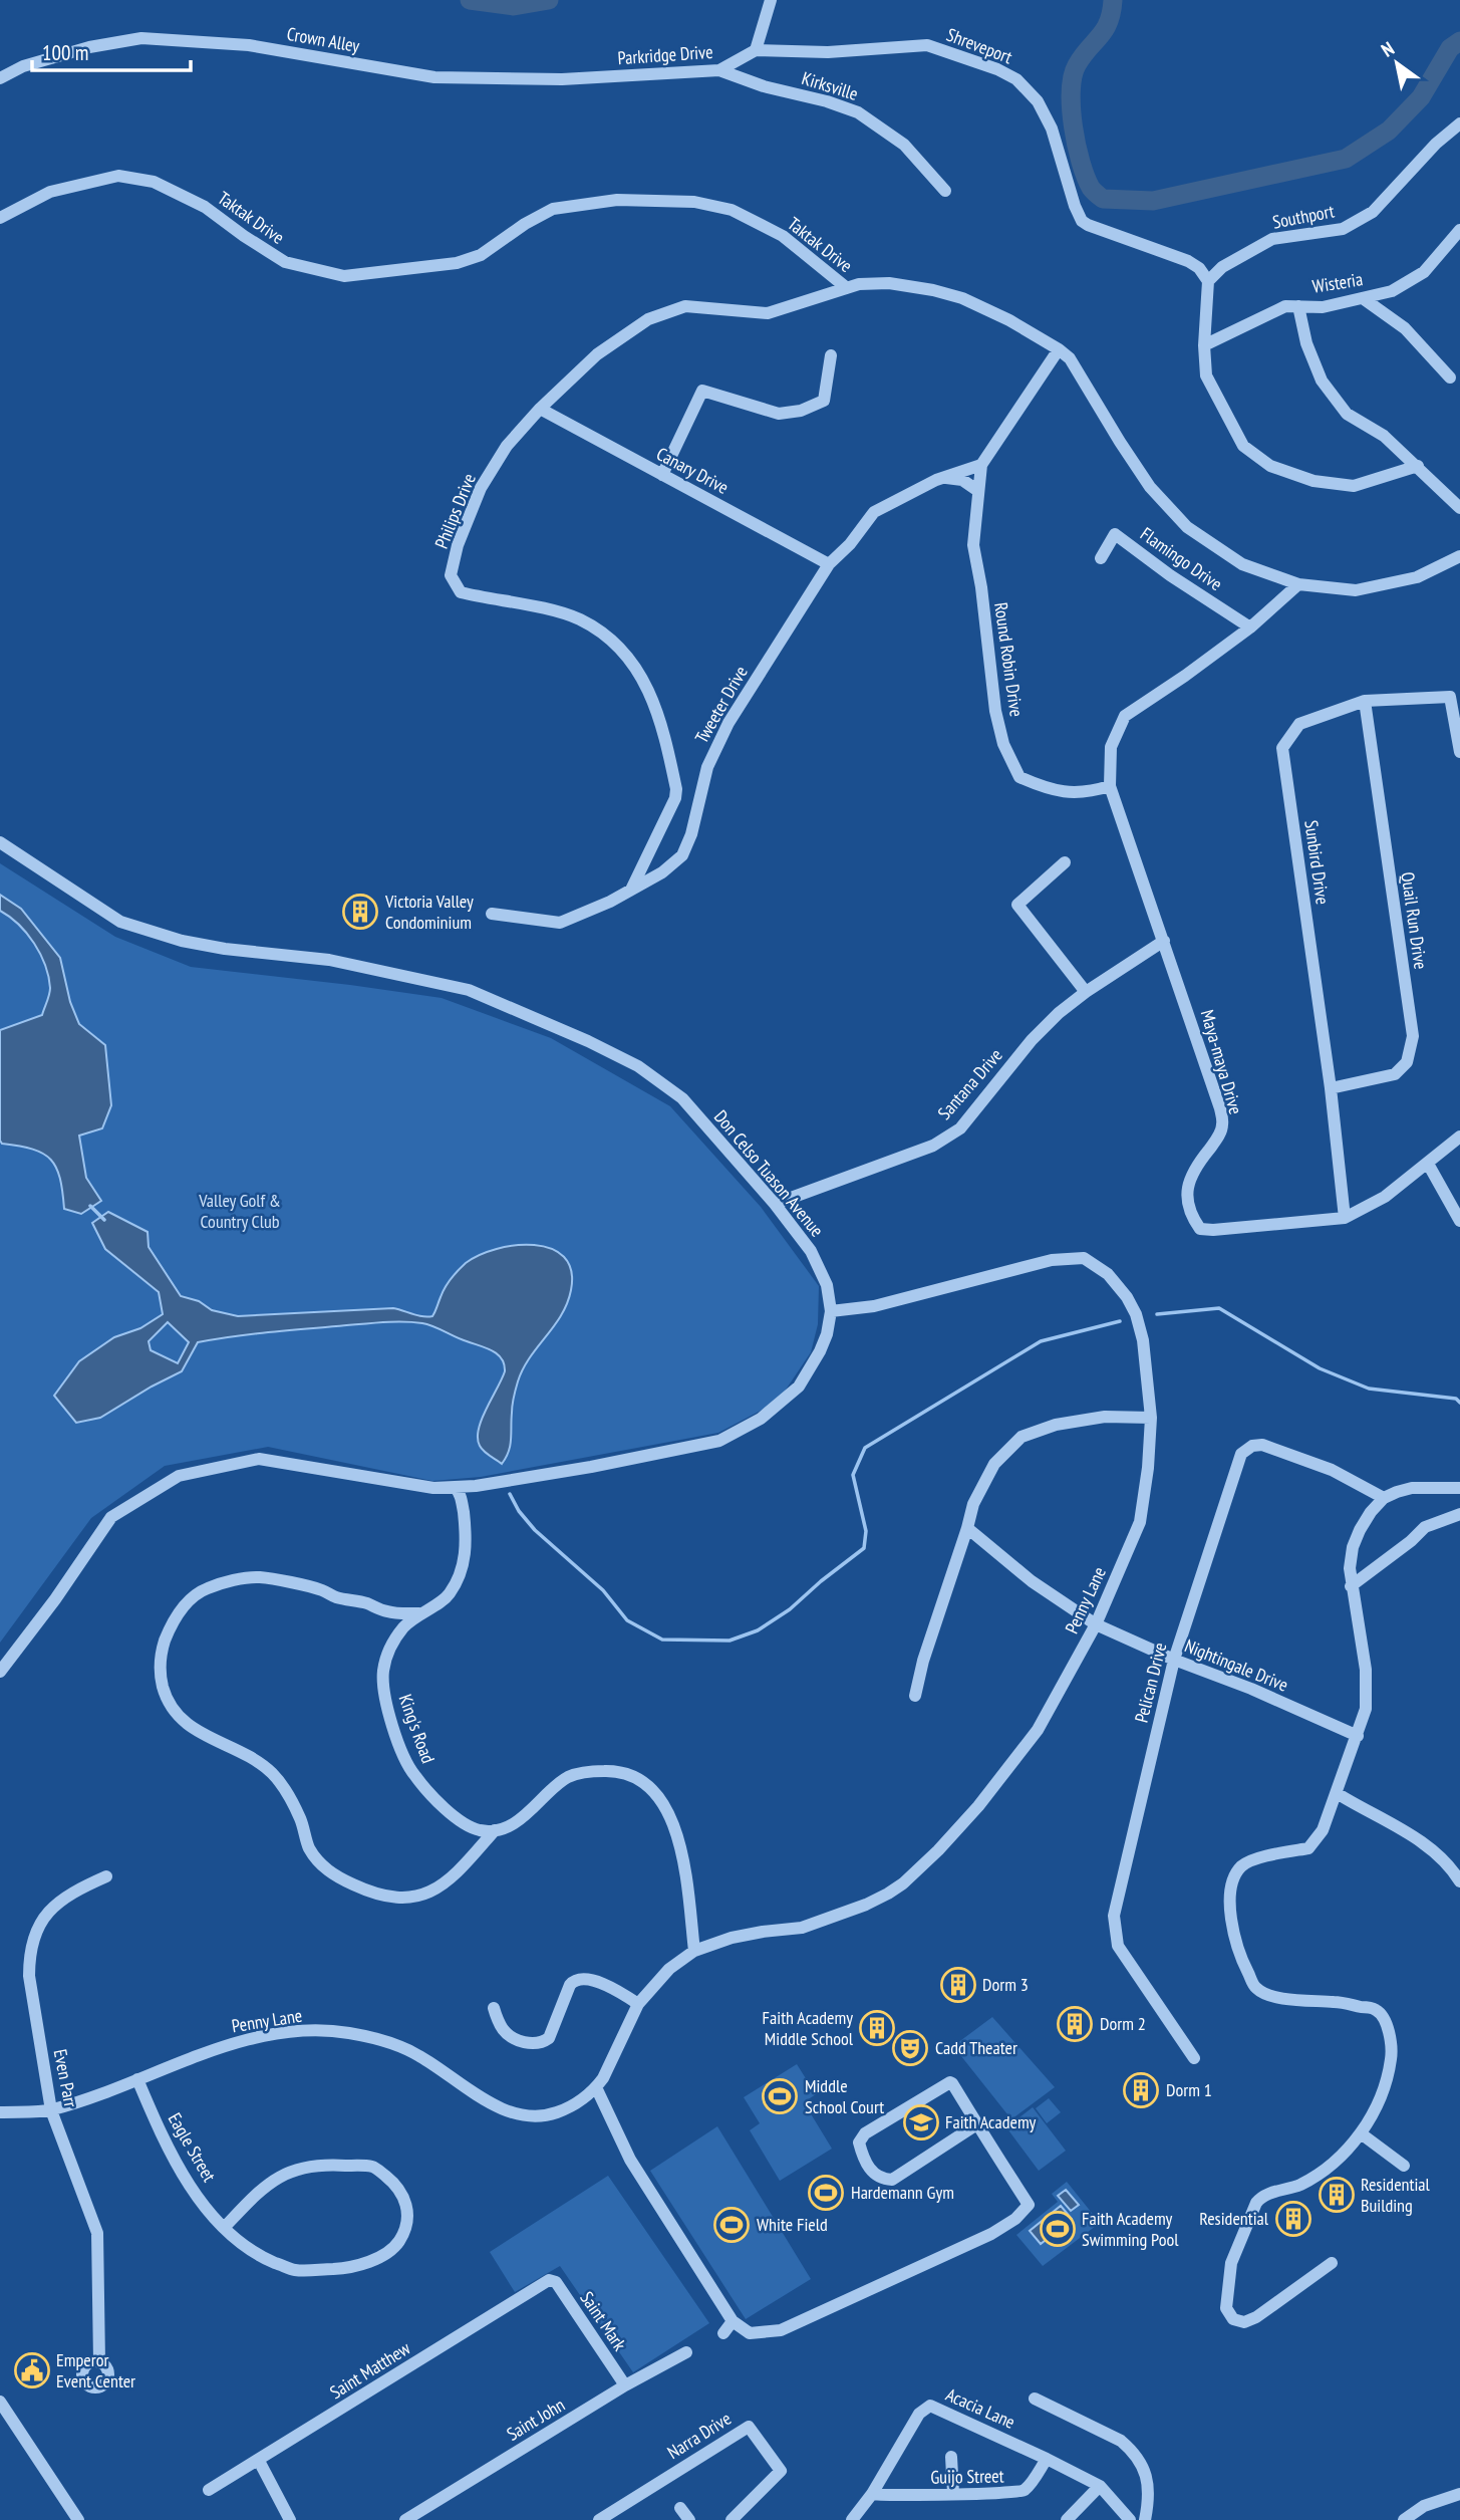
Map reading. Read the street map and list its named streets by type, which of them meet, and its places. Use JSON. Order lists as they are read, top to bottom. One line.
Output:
{"streets":{"street":["Crown Alley","Shreveport","Parkridge Drive","Kirksville","Southport","Taktak Drive","Wisteria","Canary Drive","Philips Drive","Flamingo Drive","Round Robin Drive","Tweeter Drive","Sunbird Drive","Quail Run Drive","Maya-maya Drive","Santana Drive","Don Celso Tuason Avenue","Penny Lane","Nightingale Drive","Pelican Drive","King's Road","Even Parr","Eagle Street","Saint Mark","Saint Matthew","Acacia Lane","Saint John","Narra Drive","Guijo Street"]},"crossings":[["Crown Alley","Parkridge Drive"],["Shreveport","Parkridge Drive"],["Shreveport","Southport"],["Parkridge Drive","Kirksville"],["Taktak Drive","Philips Drive"],["Taktak Drive","Round Robin Drive"],["Canary Drive","Philips Drive"],["Canary Drive","Tweeter Drive"],["Philips Drive","Tweeter Drive"],["Round Robin Drive","Tweeter Drive"],["Round Robin Drive","Maya-maya Drive"],["Sunbird Drive","Quail Run Drive"],["Sunbird Drive","Maya-maya Drive"],["Maya-maya Drive","Santana Drive"],["Santana Drive","Don Celso Tuason Avenue"],["Don Celso Tuason Avenue","Penny Lane"],["Don Celso Tuason Avenue","King's Road"],["Penny Lane","Nightingale Drive"],["Penny Lane","Even Parr"],["Penny Lane","Eagle Street"],["Nightingale Drive","Pelican Drive"],["Saint Mark","Saint Matthew"],["Saint Mark","Saint John"],["Acacia Lane","Guijo Street"]],"parks":["Valley Golf & Country Club"],"places":{"building":["Victoria Valley Condominium","Dorm 3","Dorm 2","Faith Academy Middle School","Dorm 1","Residential Building","Residential"],"theatre":["Cadd Theater"],"sports":["Middle School Court","Hardemann Gym","White Field","Faith Academy Swimming Pool"],"school or university":["Faith Academy"],"public building":["Emperor Event Center"]},"scale_bar":"100 m","north":"top left"}
